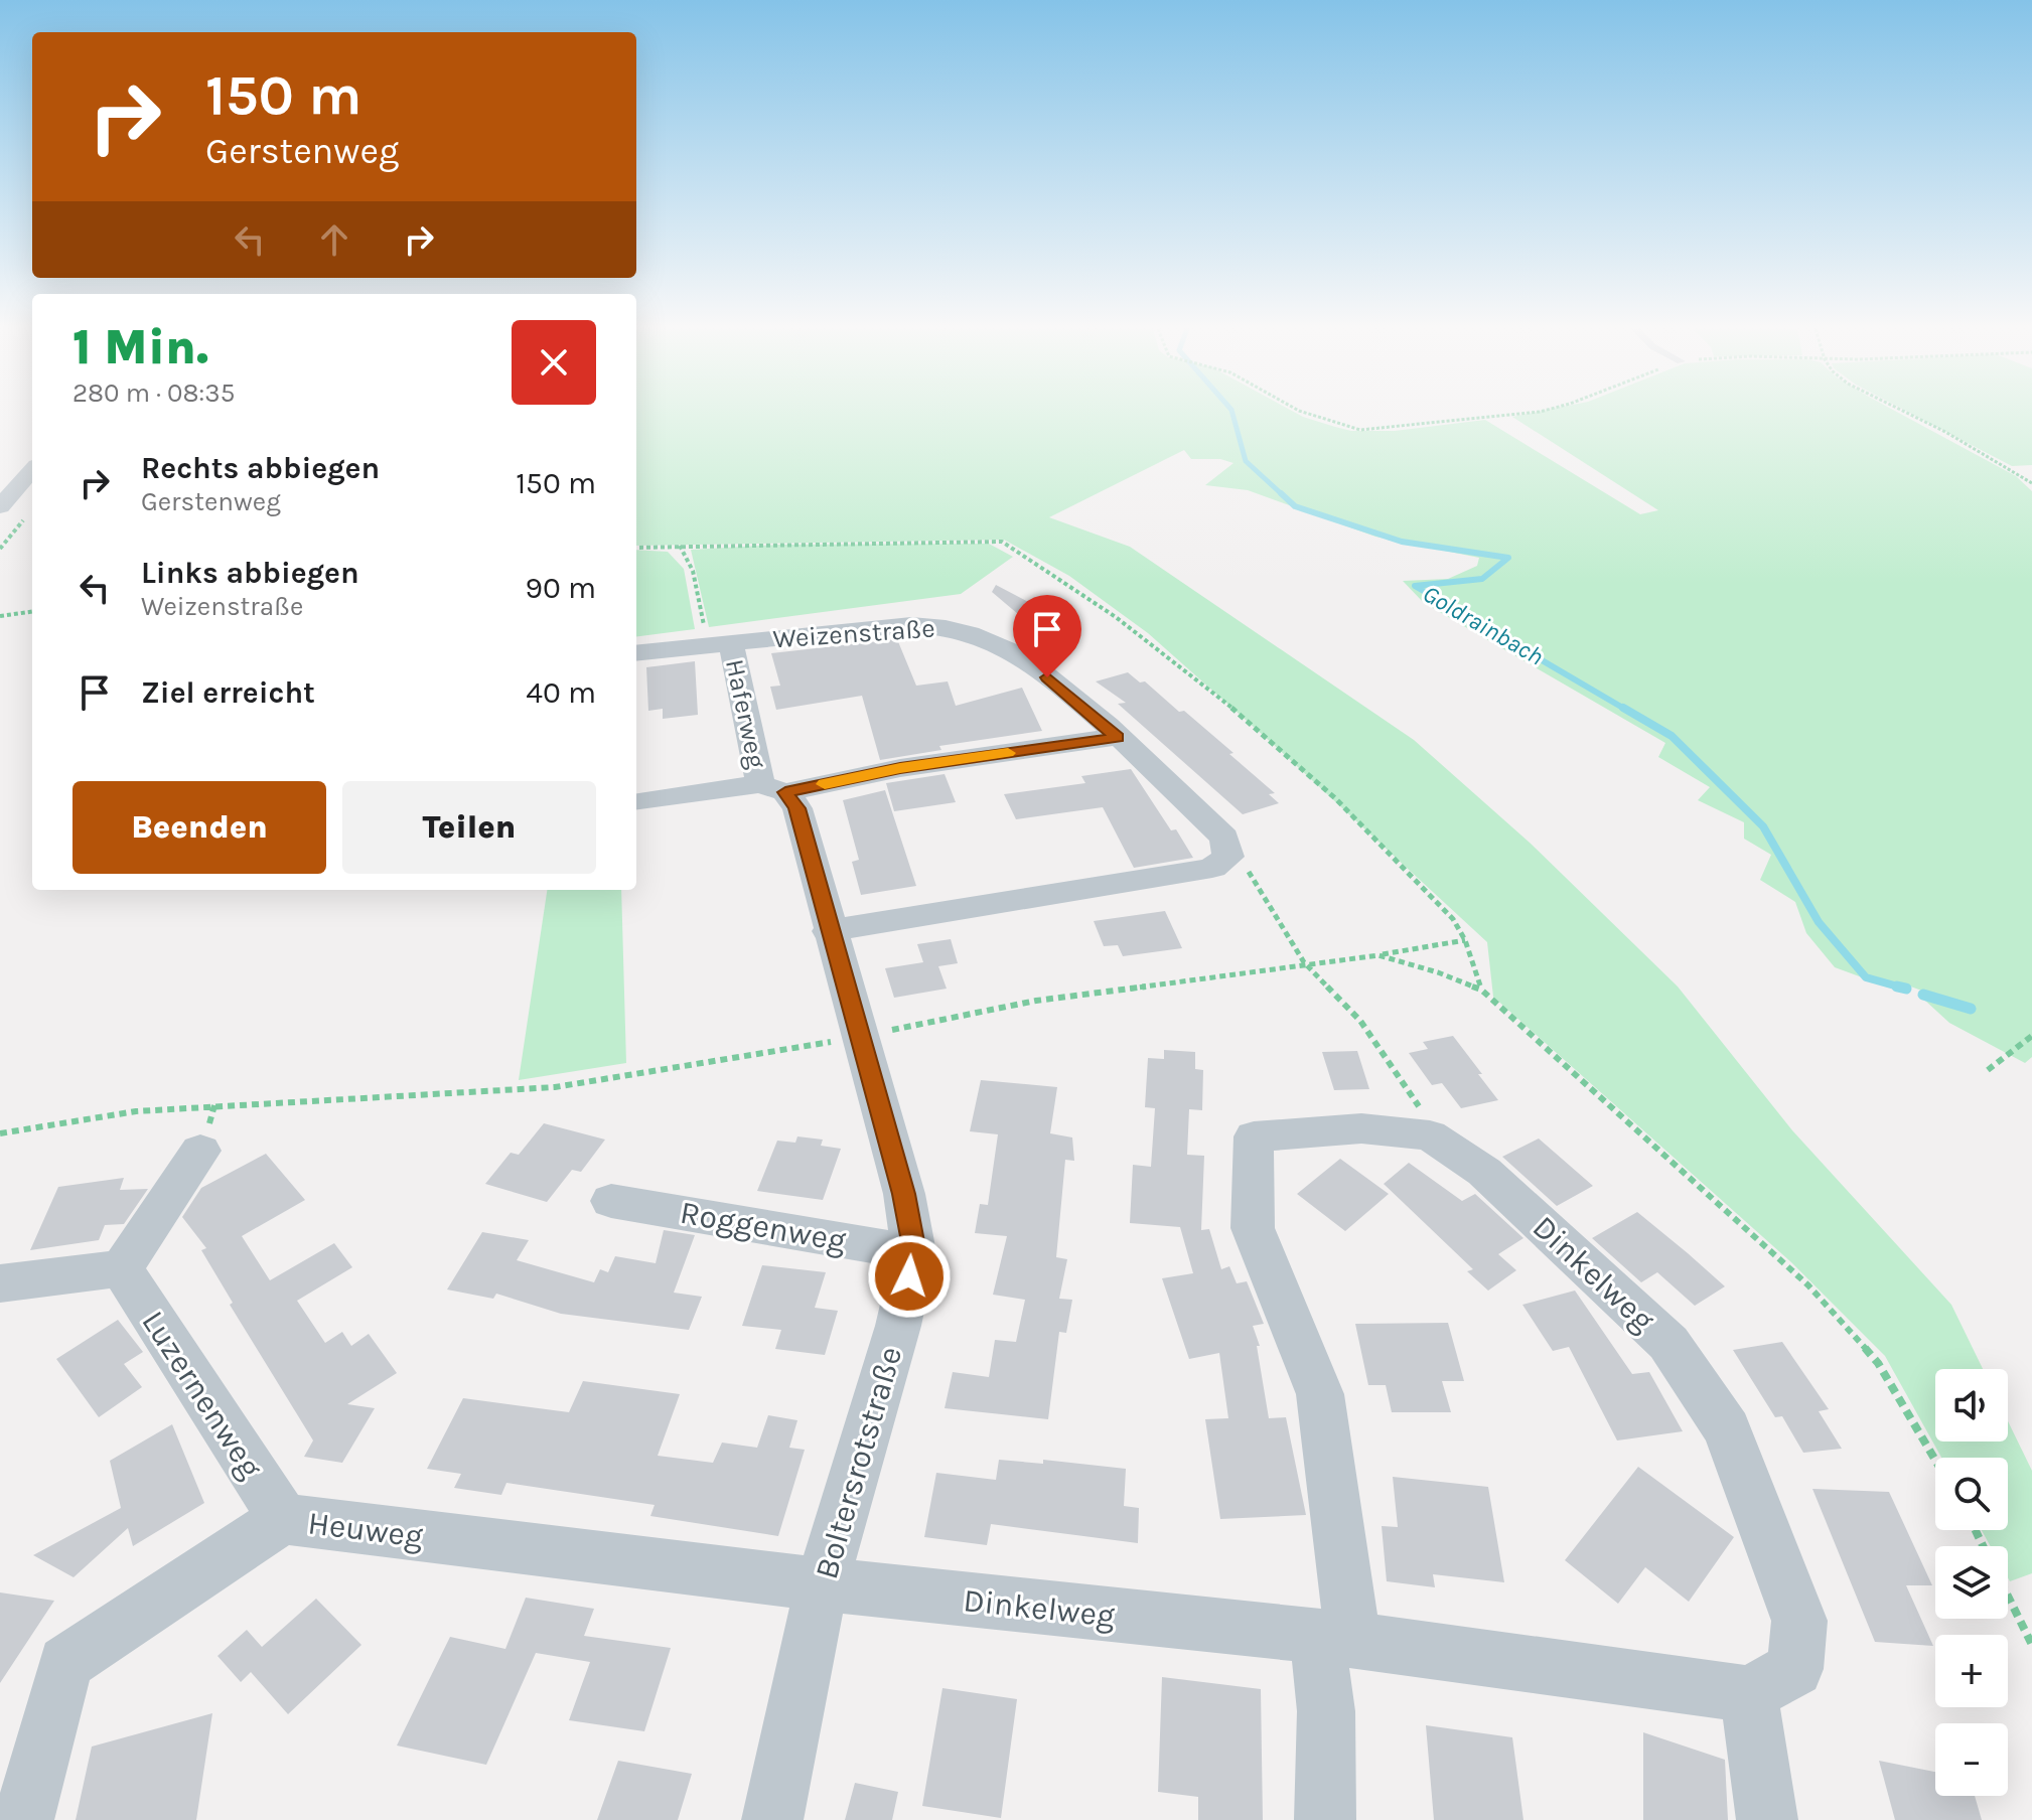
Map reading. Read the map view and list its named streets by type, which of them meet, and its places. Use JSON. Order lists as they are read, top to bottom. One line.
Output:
{"streets":{"street":["Weizenstraße","Haferweg","Roggenweg","Dinkelweg","Luzernenweg","Boltersrotstraße","Heuweg"]},"crossings":[["Weizenstraße","Haferweg"],["Haferweg","Boltersrotstraße"],["Roggenweg","Boltersrotstraße"],["Dinkelweg","Boltersrotstraße"],["Dinkelweg","Heuweg"],["Luzernenweg","Heuweg"],["Boltersrotstraße","Heuweg"]],"water":["Goldrainbach"],"page":{"turn":["150 m","Gerstenweg"],"heading":["1 Min.","280 m · 08:35"],"list":[{"name":"Rechts abbiegen","note":"Gerstenweg","value":"150 m"},{"name":"Links abbiegen","note":"Weizenstraße","value":"90 m"},{"name":"Ziel erreicht","value":"40 m"}],"buttons":["Beenden","Teilen"],"map_buttons":["+","−"]}}
